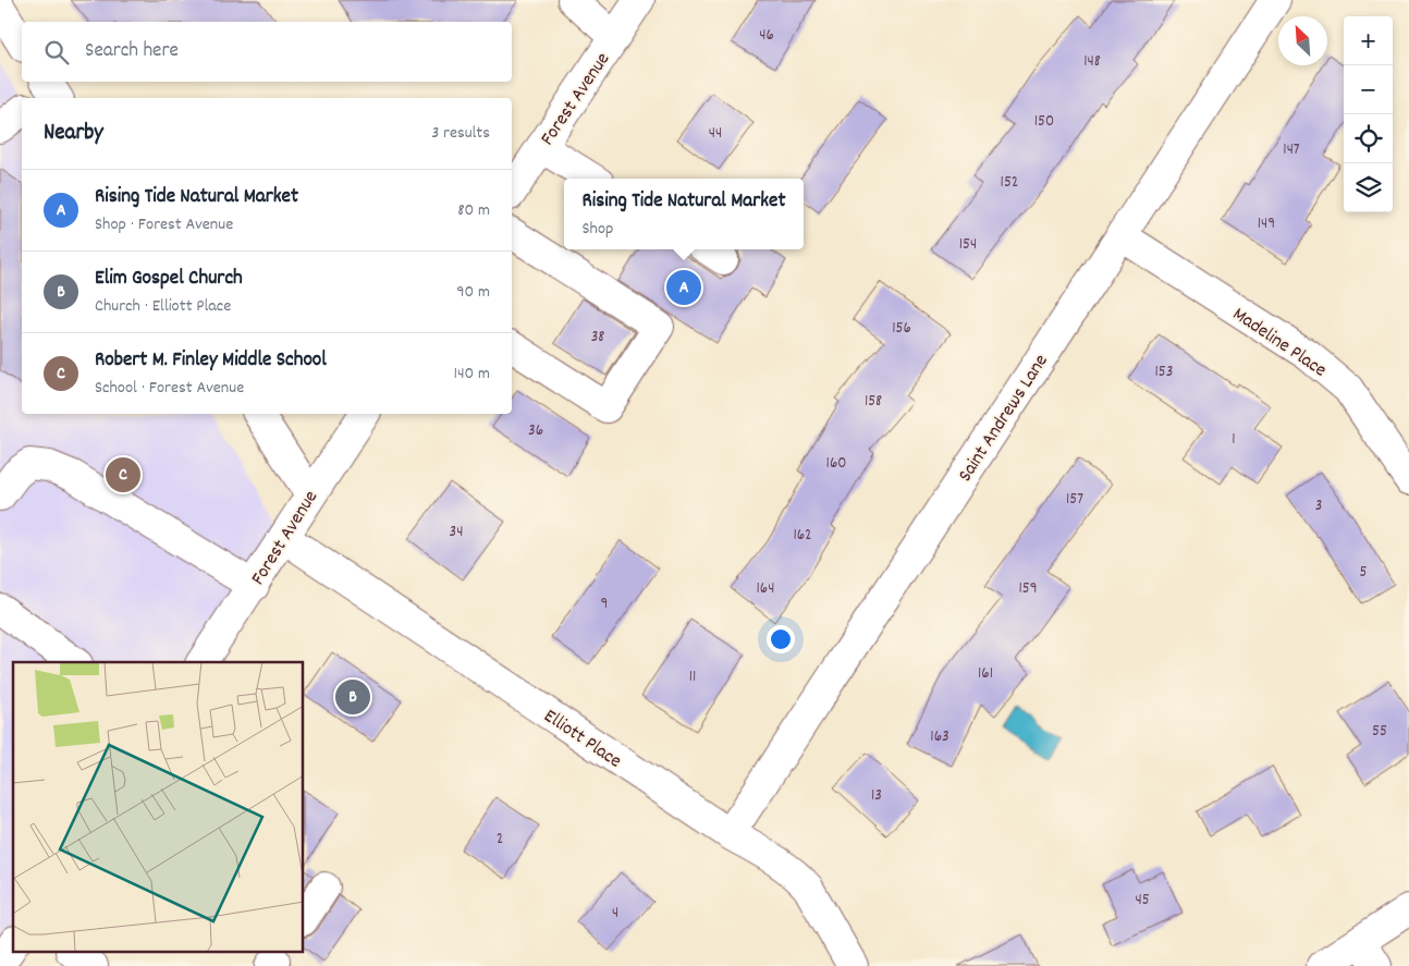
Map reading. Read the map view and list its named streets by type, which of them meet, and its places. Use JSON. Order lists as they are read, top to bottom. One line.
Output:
{"streets":{"street":["Forest Avenue","Madeline Place","Saint Andrews Lane","Elliott Place"]},"crossings":[["Forest Avenue","Elliott Place"],["Madeline Place","Saint Andrews Lane"],["Saint Andrews Lane","Elliott Place"]],"house_numbers":["46","148","150","44","147","152","149","154","156","38","153","158","36","1","160","157","3","34","162","5","164","159","9","161","11","55","163","13","2","45","4"],"north":"top left","page":{"map_buttons":["+","−"],"search":"Search here","heading":["Nearby","3 results"],"list":[{"mark":"A","name":"Rising Tide Natural Market","note":"Shop · Forest Avenue","value":"80 m"},{"mark":"B","name":"Elim Gospel Church","note":"Church · Elliott Place","value":"90 m"},{"mark":"C","name":"Robert M. Finley Middle School","note":"School · Forest Avenue","value":"140 m"}],"popup":["Rising Tide Natural Market","Shop"],"pins":["A","C","B"]}}
